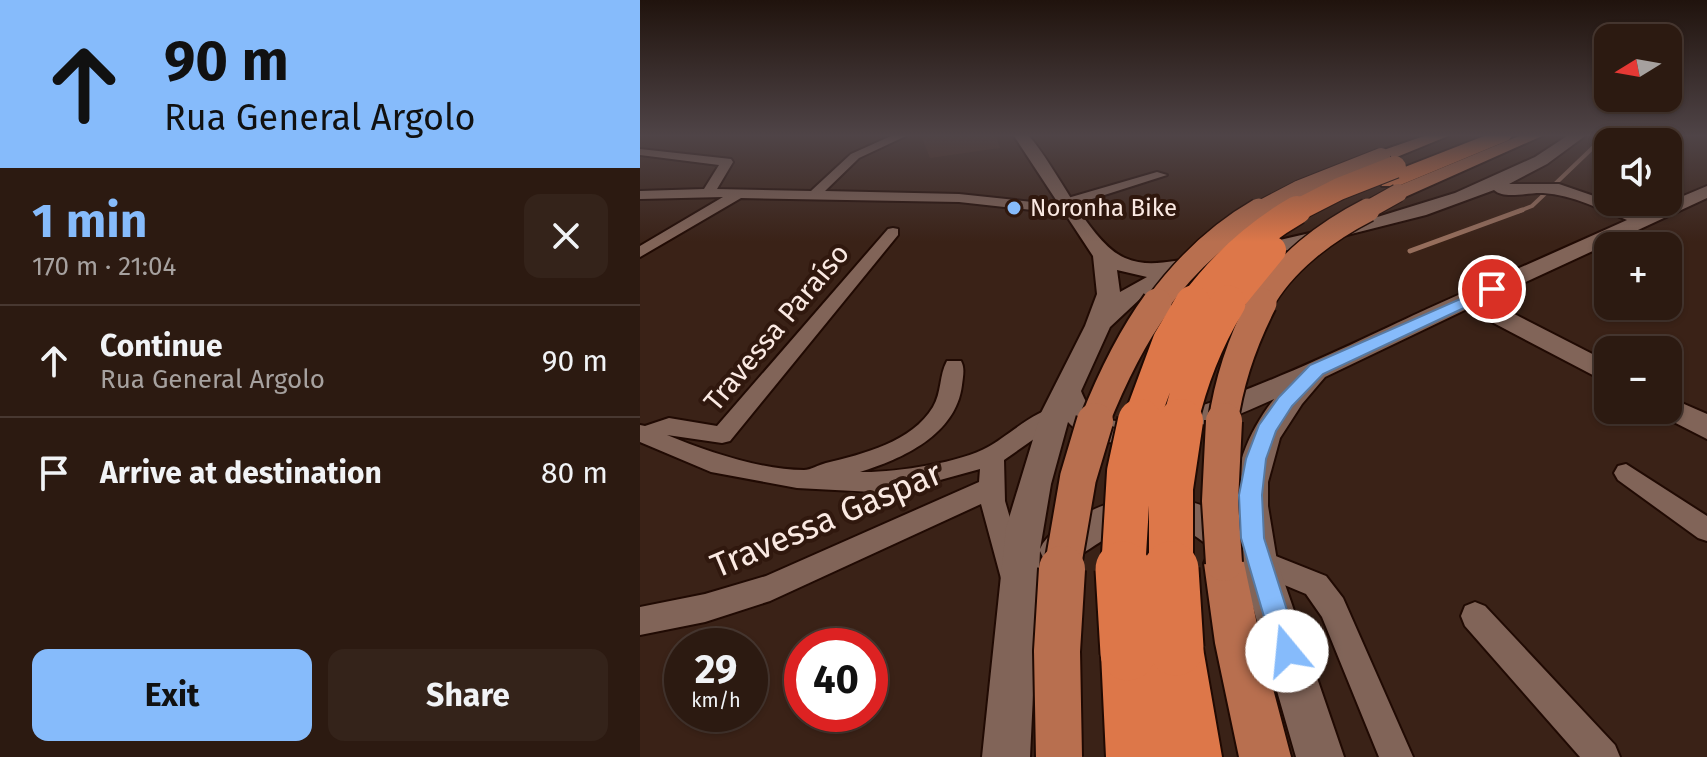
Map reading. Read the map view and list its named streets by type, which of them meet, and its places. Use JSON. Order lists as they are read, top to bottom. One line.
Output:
{"streets":{"street":["Travessa Paraíso","Travessa Gaspar"]},"places":["Noronha Bike"],"north":"left","page":{"turn":["90 m","Rua General Argolo"],"map_buttons":["+","−"],"heading":["1 min","170 m · 21:04"],"list":[{"name":"Continue","note":"Rua General Argolo","value":"90 m"},{"name":"Arrive at destination","value":"80 m"}],"speed":"29 km/h","limit":"40","buttons":["Exit","Share"]}}
